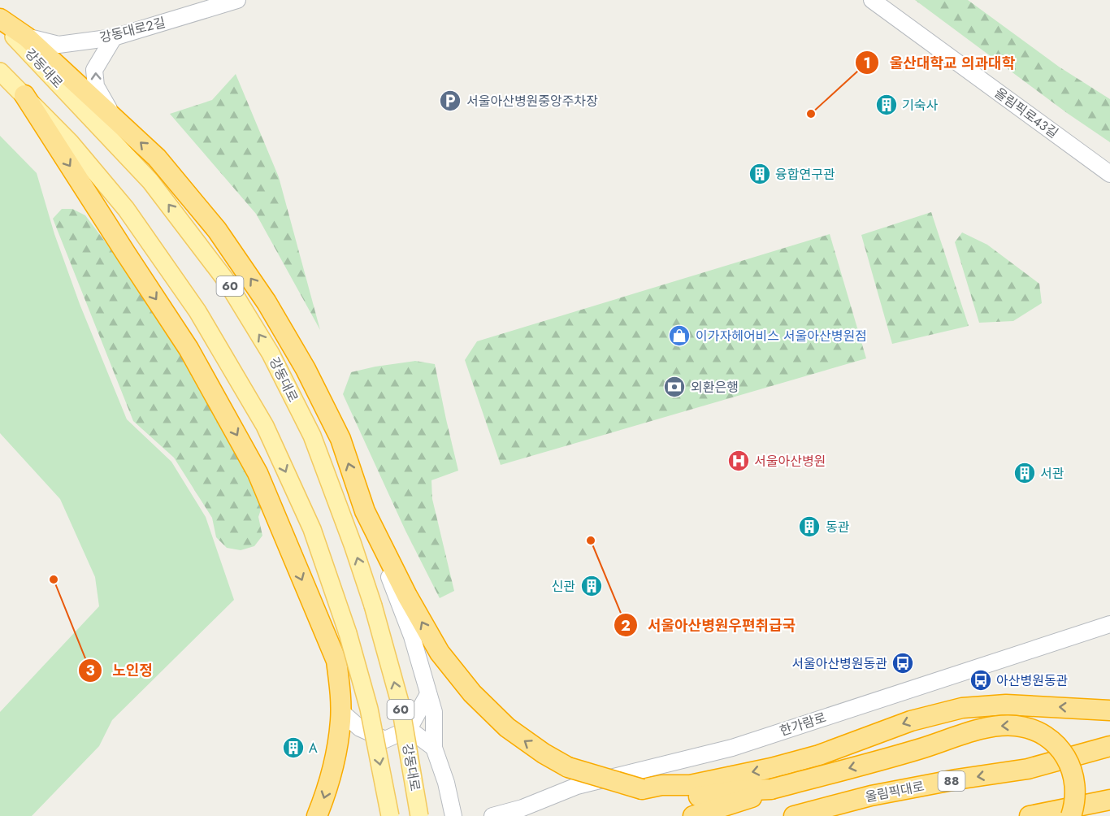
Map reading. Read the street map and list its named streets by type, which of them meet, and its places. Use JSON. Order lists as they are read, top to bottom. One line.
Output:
{"streets":{"highway":["88","올림픽대로"],"main road":["강동대로","60"],"street":["강동대로2길","올림픽로43길","한가람로"]},"places":{"parking":["서울아산병원중앙주차장"],"building":["기숙사","융합연구관","서관","동관","신관","A"],"other":["울산대학교 의과대학","서울아산병원우편취급국","노인정"],"shop":["이가자헤어비스 서울아산병원점"],"bank":["외환은행"],"hospital":["서울아산병원"],"bus stop":["서울아산병원동관","아산병원동관"]}}
